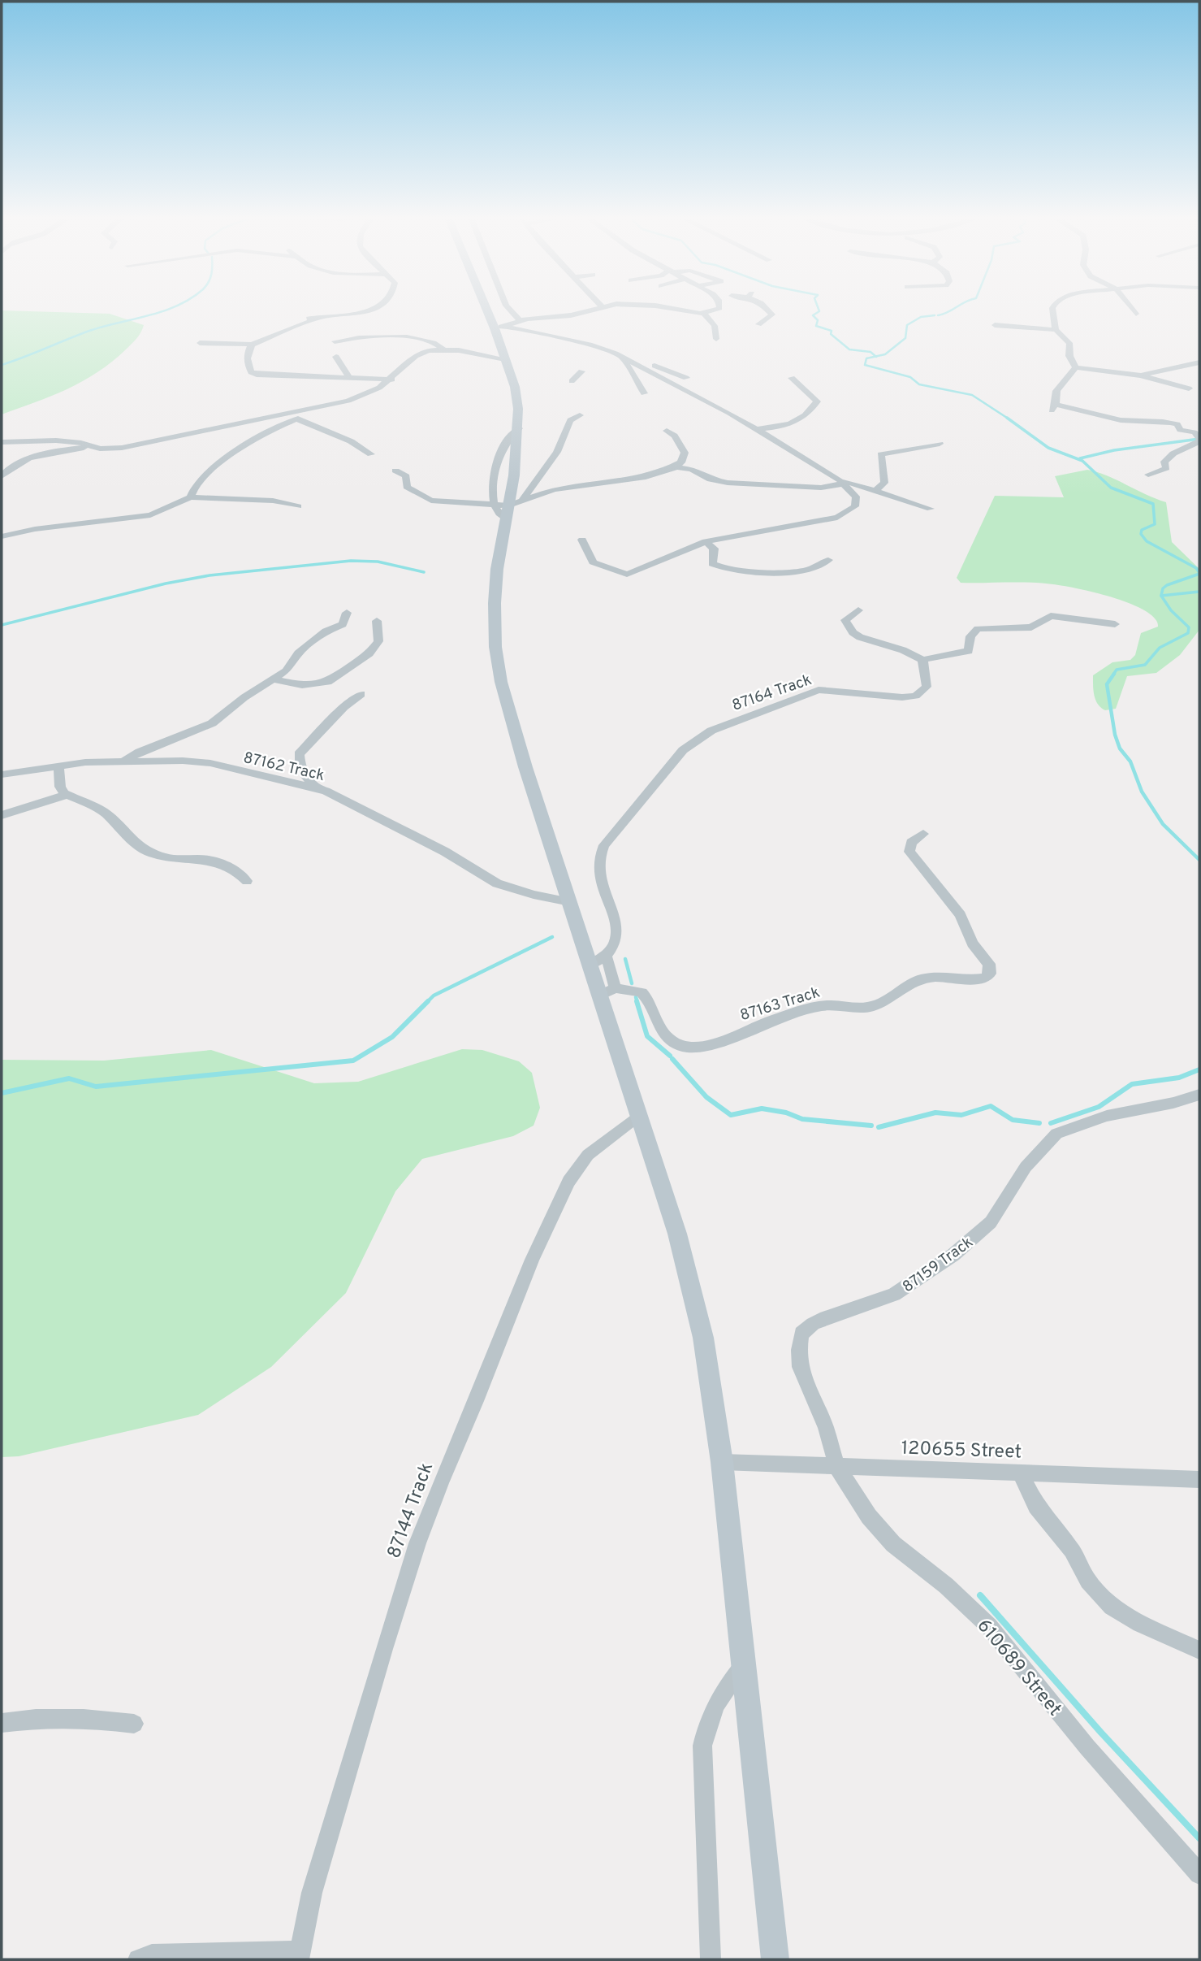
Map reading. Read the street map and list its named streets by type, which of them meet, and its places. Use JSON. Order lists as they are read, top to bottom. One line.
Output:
{"streets":{"street":["87164 Track","87162 Track","87163 Track","87159 Track","120655 Street","87144 Track","610689 Street"]},"crossings":[["87159 Track","120655 Street"],["87159 Track","610689 Street"],["120655 Street","610689 Street"]]}
